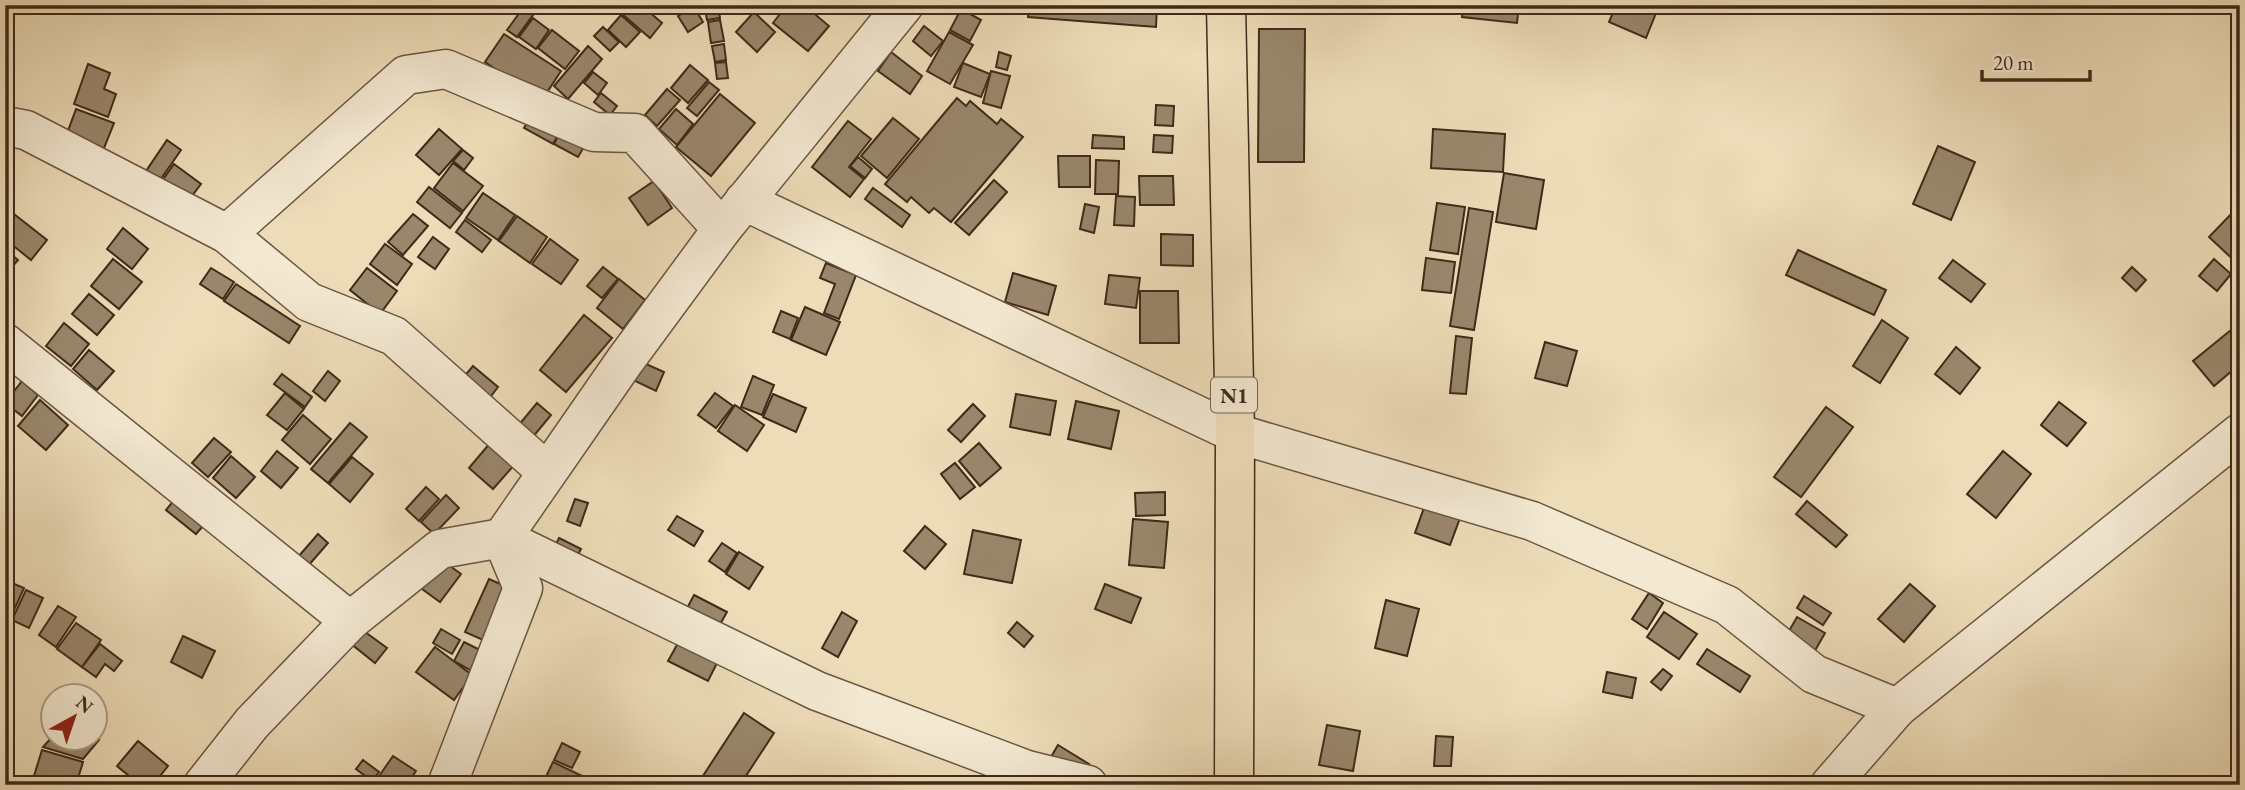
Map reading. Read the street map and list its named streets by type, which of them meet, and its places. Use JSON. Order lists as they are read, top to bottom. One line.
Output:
{"streets":{"main road":["N1"]},"scale_bar":"20 m","north":"top right"}
